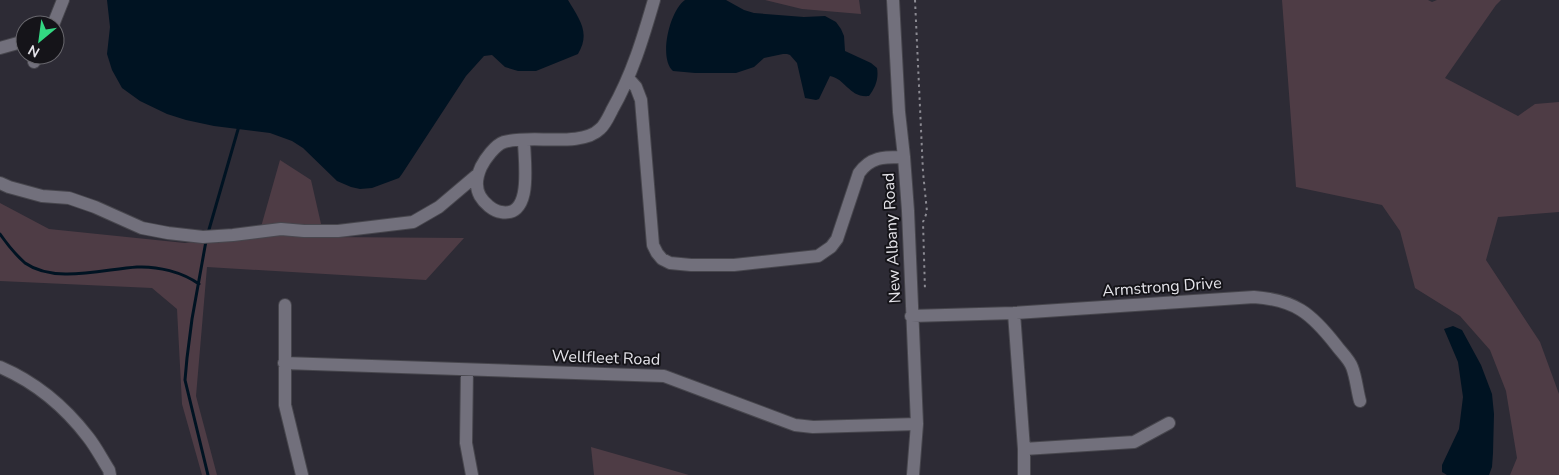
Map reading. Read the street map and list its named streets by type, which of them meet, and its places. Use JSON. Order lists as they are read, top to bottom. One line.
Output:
{"streets":{"street":["New Albany Road","Armstrong Drive","Wellfleet Road"]},"crossings":[["New Albany Road","Armstrong Drive"],["New Albany Road","Wellfleet Road"]],"north":"bottom left"}
